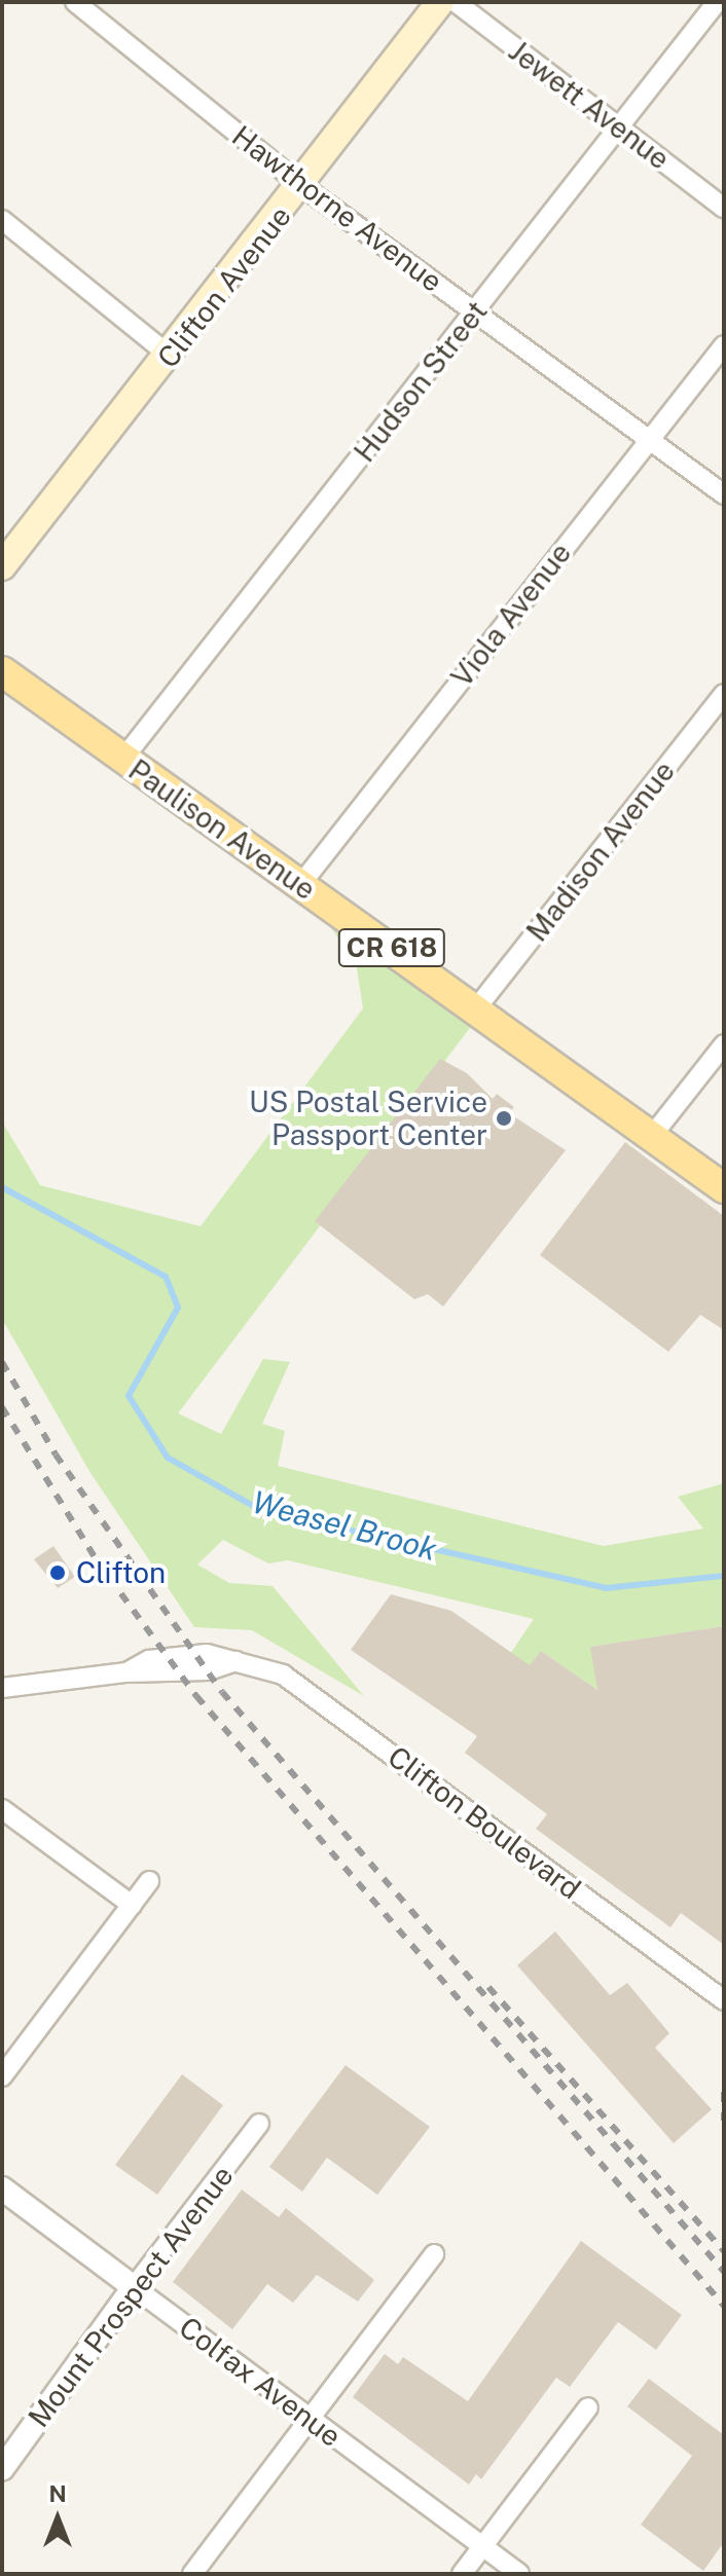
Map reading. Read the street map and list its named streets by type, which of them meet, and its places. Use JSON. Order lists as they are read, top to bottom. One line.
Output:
{"streets":{"main road":["Clifton Avenue","Paulison Avenue","CR 618"],"street":["Jewett Avenue","Hawthorne Avenue","Hudson Street","Viola Avenue","Madison Avenue","Clifton Boulevard","Mount Prospect Avenue","Colfax Avenue"]},"crossings":[["Jewett Avenue","Hudson Street"],["Hawthorne Avenue","Clifton Avenue"],["Hawthorne Avenue","Hudson Street"],["Hawthorne Avenue","Viola Avenue"],["Hudson Street","Paulison Avenue"],["Viola Avenue","Paulison Avenue"],["Paulison Avenue","Madison Avenue"],["Mount Prospect Avenue","Colfax Avenue"]],"water":["Weasel Brook"],"places":["US Postal Service Passport Center","Clifton"],"north":"top"}
